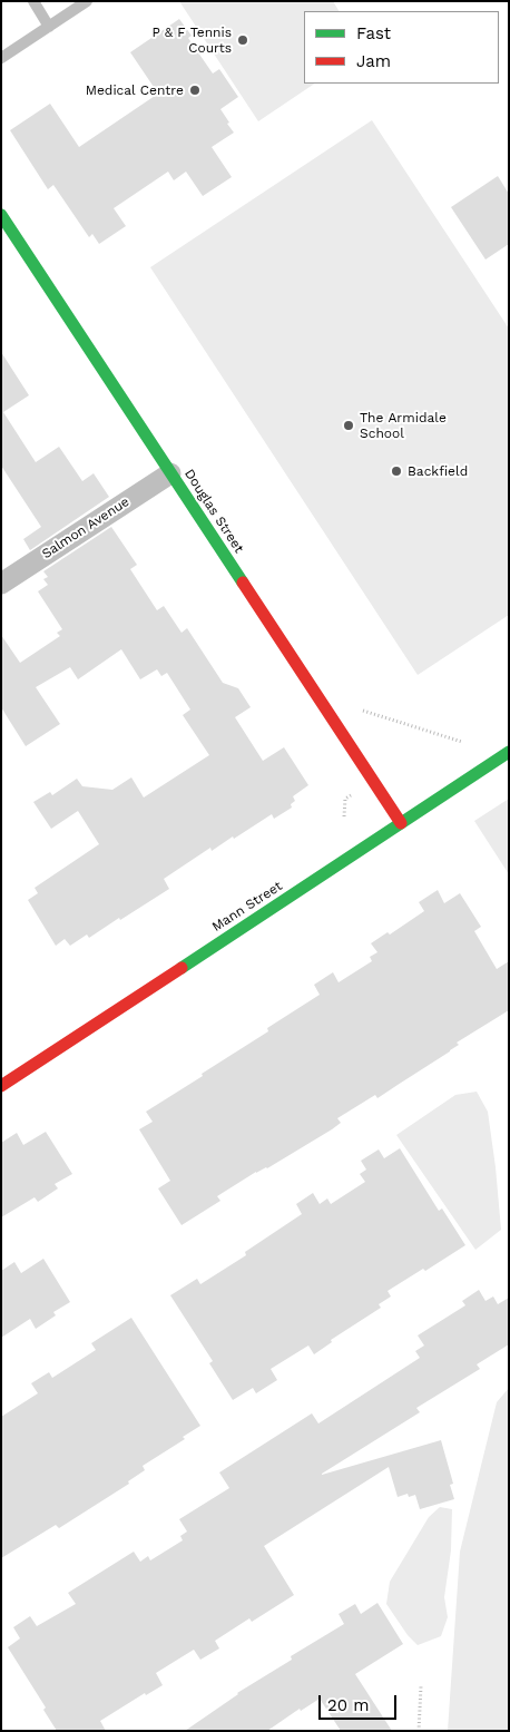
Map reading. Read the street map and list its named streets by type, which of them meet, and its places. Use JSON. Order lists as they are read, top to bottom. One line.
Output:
{"streets":{"street":["Douglas Street","Salmon Avenue","Mann Street"]},"crossings":[["Douglas Street","Salmon Avenue"],["Douglas Street","Mann Street"]],"places":["P & F Tennis Courts","Medical Centre","The Armidale School","Backfield"],"legend":["Fast","Jam"],"scale_bar":"20 m"}
